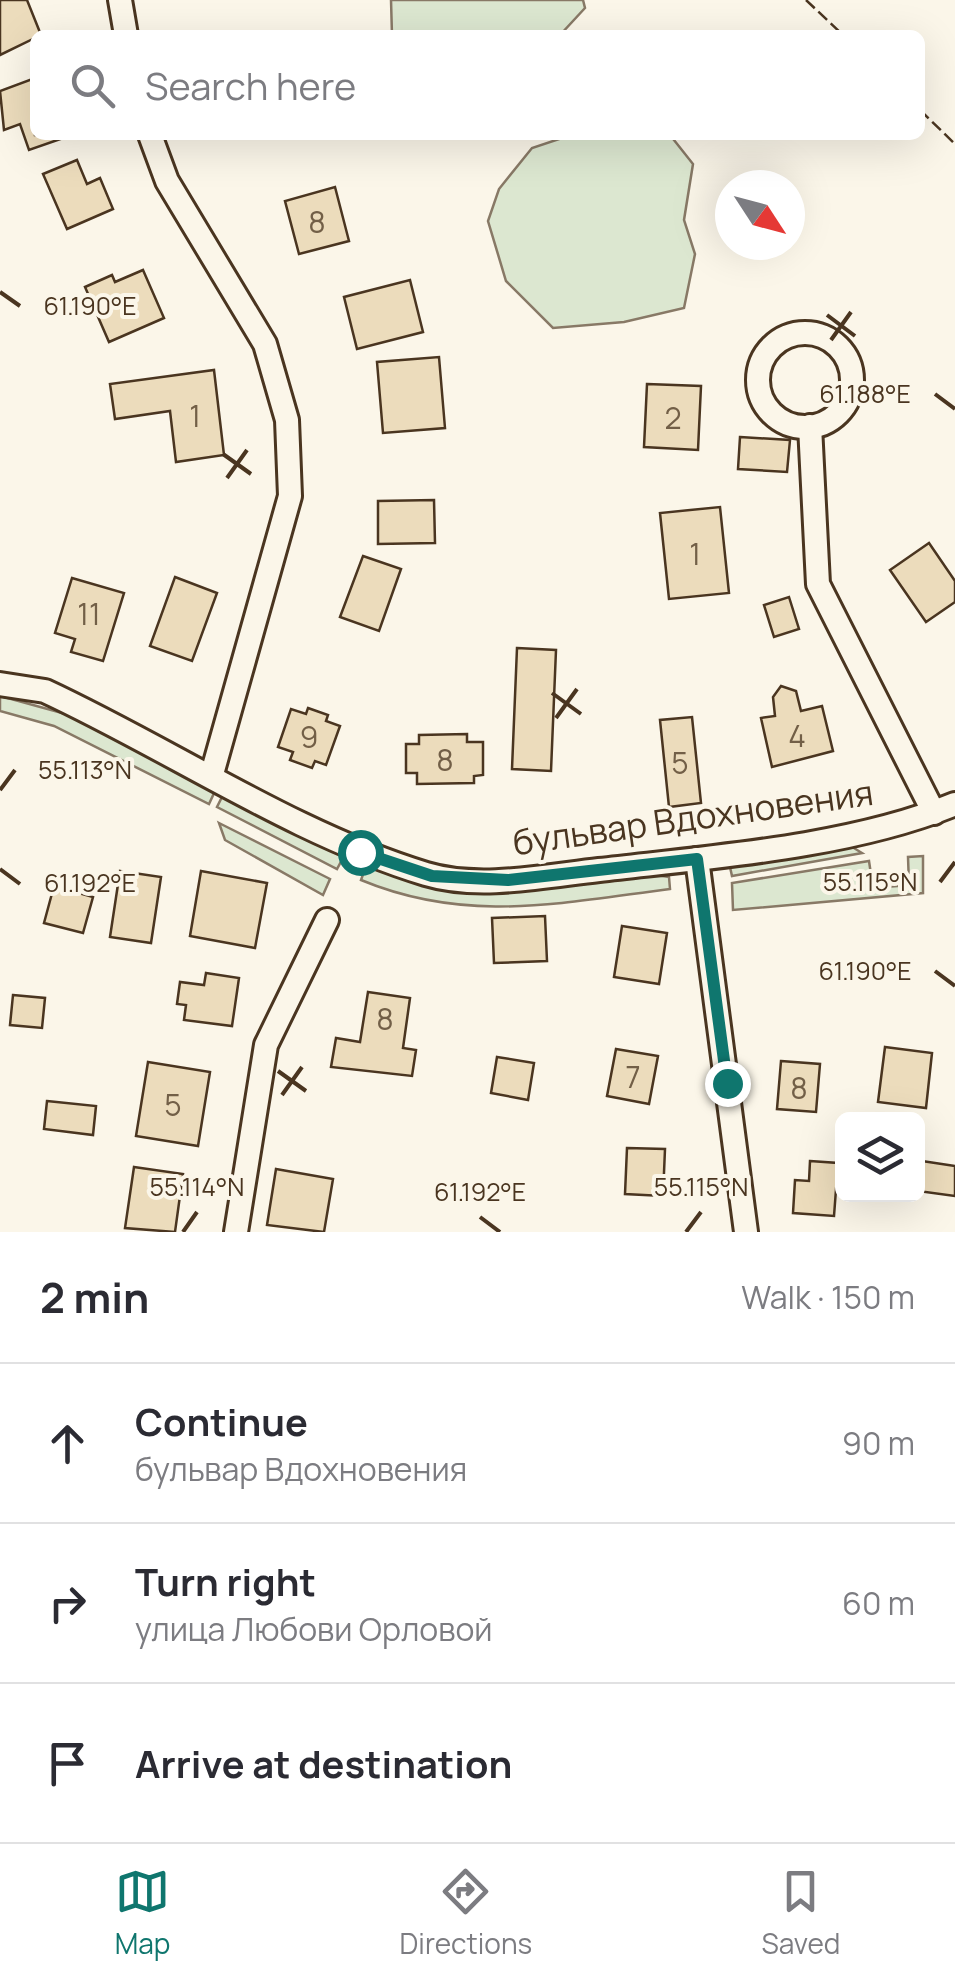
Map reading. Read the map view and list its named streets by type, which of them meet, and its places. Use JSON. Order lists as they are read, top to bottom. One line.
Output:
{"streets":{"street":["бульвар Вдохновения"]},"house_numbers":["8","1","2","1","11","4","9","8","5","8","7","8","5"],"north":"bottom right","page":{"search":"Search here","heading":["2 min","Walk · 150 m"],"list":[["Continue","бульвар Вдохновения","90 m"],["Turn right","улица Любови Орловой","60 m"],"Arrive at destination"],"nav":["Map","Directions","Saved"]},"coordinates":["61.190°E","61.188°E","55.113°N","55.115°N","61.192°E","55.114°N"]}
